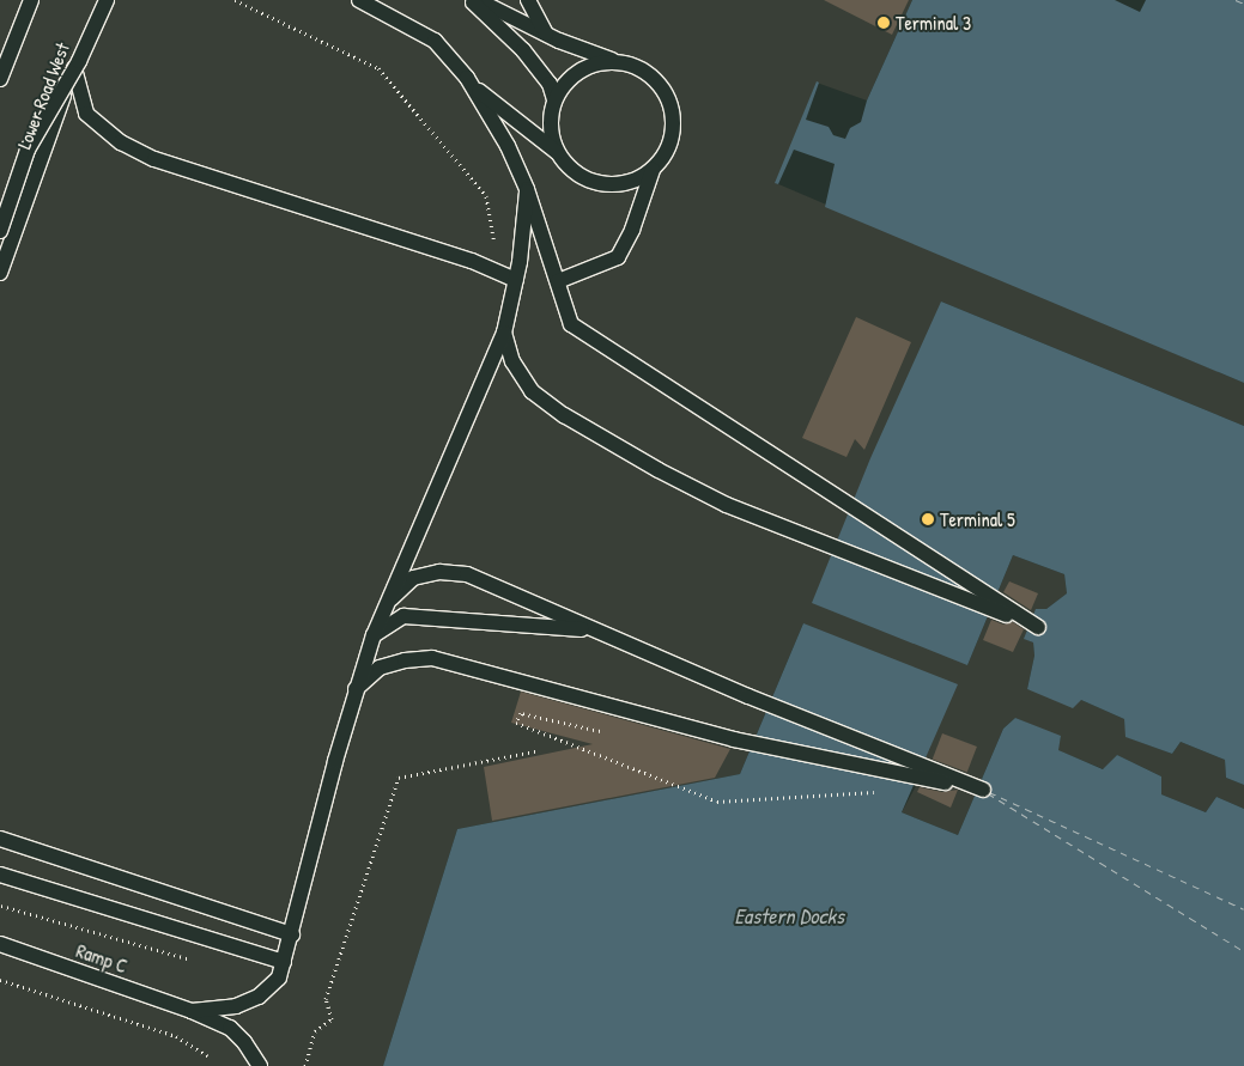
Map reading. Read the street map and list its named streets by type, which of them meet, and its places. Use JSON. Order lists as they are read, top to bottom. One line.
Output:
{"streets":{"lane":["Lower Road West","Ramp C"]},"water":["Eastern Docks"],"places":["Terminal 3","Terminal 5"]}
